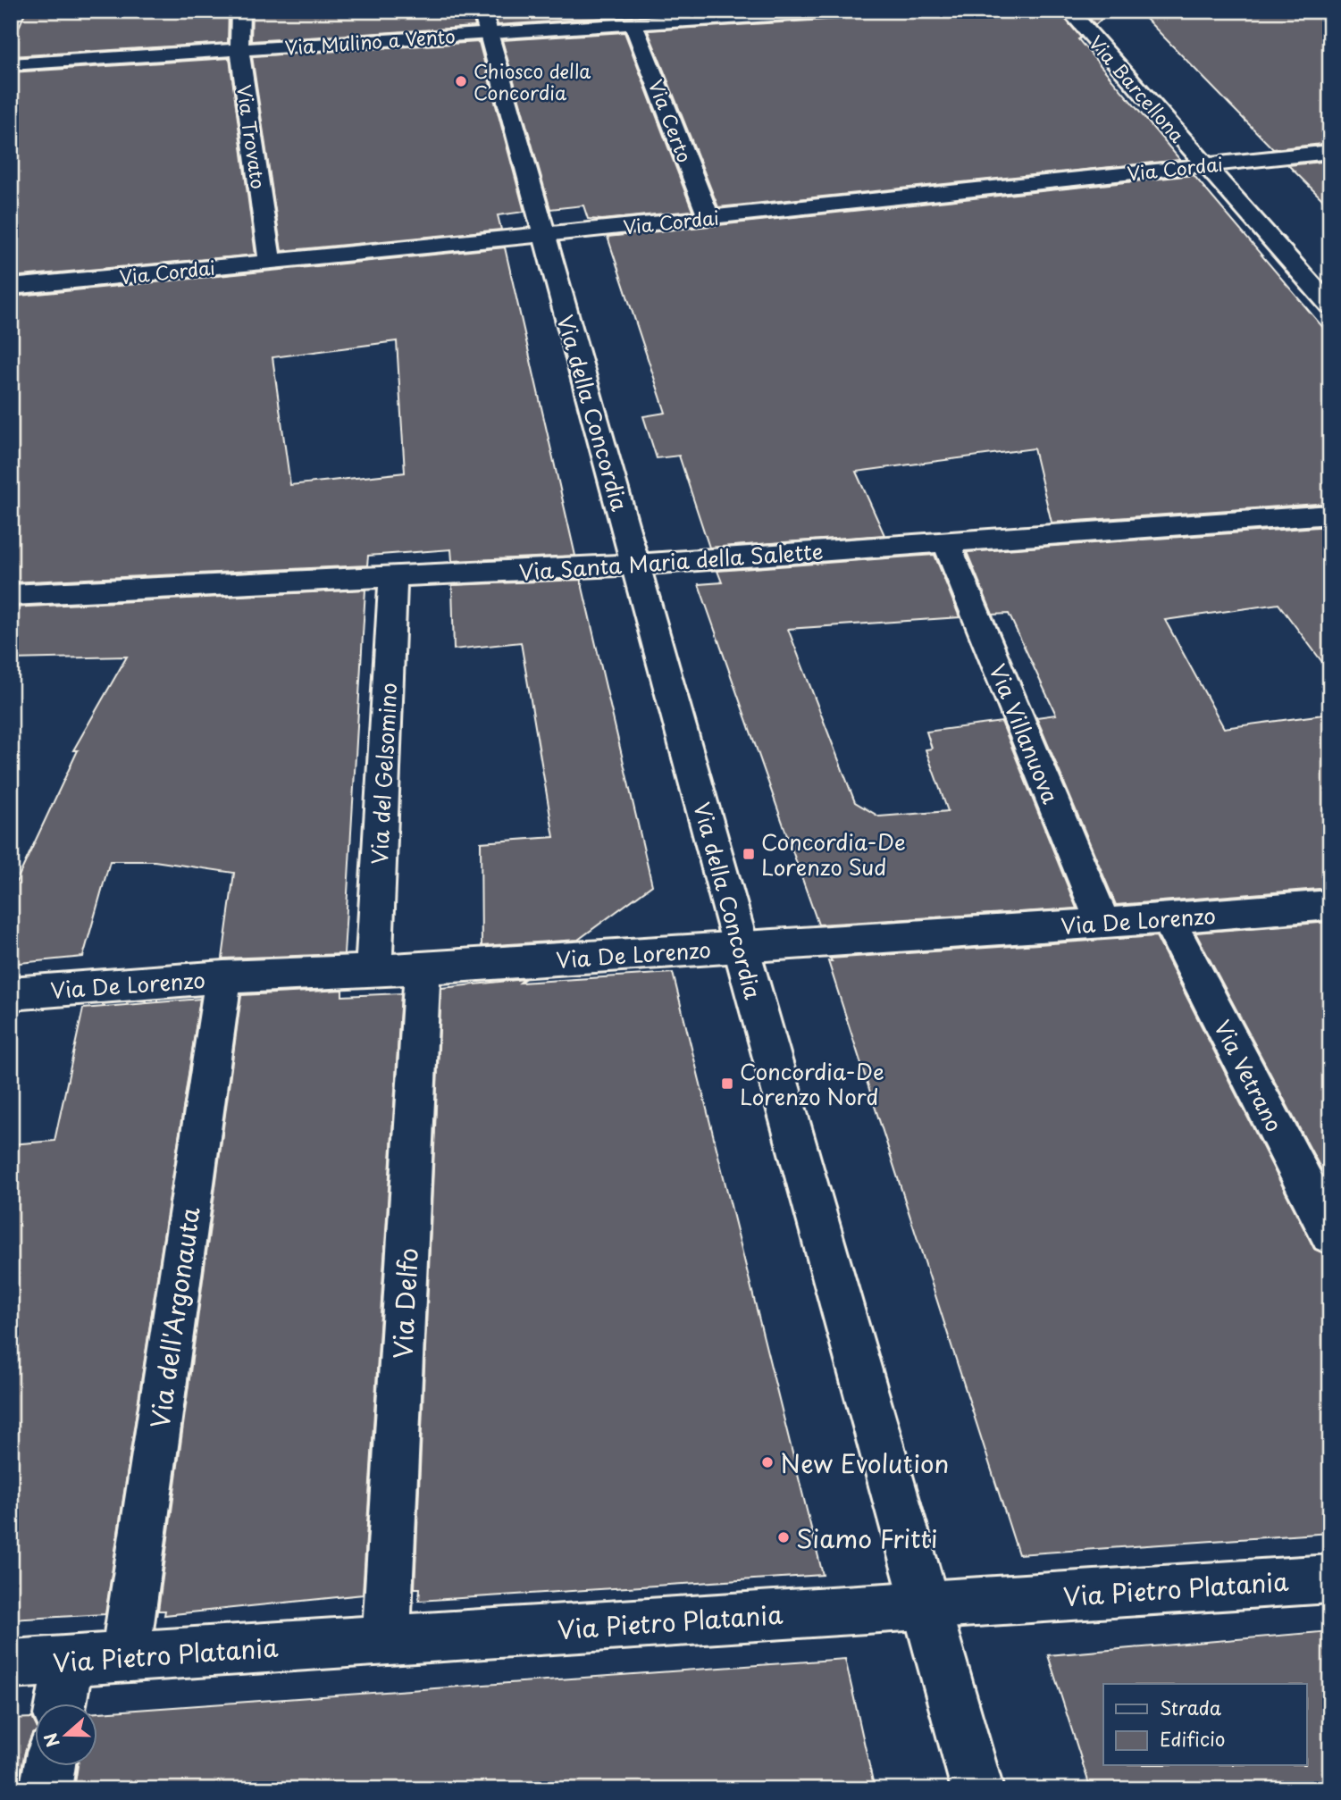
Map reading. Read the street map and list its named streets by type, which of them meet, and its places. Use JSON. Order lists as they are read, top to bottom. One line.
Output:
{"streets":{"street":["Via Mulino a Vento","Via Barcellona","Via Certo","Via Trovato","Via Cordai","Via della Concordia","Via Santa Maria della Salette","Via Villanuova","Via del Gelsomino","Via De Lorenzo","Via Vetrano","Via Delfo","Via dell'Argonauta","Via Pietro Platania"]},"crossings":[["Via Mulino a Vento","Via Certo"],["Via Mulino a Vento","Via Trovato"],["Via Mulino a Vento","Via della Concordia"],["Via Barcellona","Via Cordai"],["Via Certo","Via Cordai"],["Via Trovato","Via Cordai"],["Via Cordai","Via della Concordia"],["Via della Concordia","Via Santa Maria della Salette"],["Via della Concordia","Via De Lorenzo"],["Via della Concordia","Via Pietro Platania"],["Via Santa Maria della Salette","Via Villanuova"],["Via Santa Maria della Salette","Via del Gelsomino"],["Via Villanuova","Via De Lorenzo"],["Via del Gelsomino","Via De Lorenzo"],["Via De Lorenzo","Via Vetrano"],["Via De Lorenzo","Via Delfo"],["Via De Lorenzo","Via dell'Argonauta"],["Via Delfo","Via Pietro Platania"],["Via dell'Argonauta","Via Pietro Platania"]],"places":{"other":["Chiosco della Concordia","New Evolution","Siamo Fritti"],"transit":["Concordia-De Lorenzo Sud","Concordia-De Lorenzo Nord"]},"legend":["Strada","Edificio"],"north":"left"}
